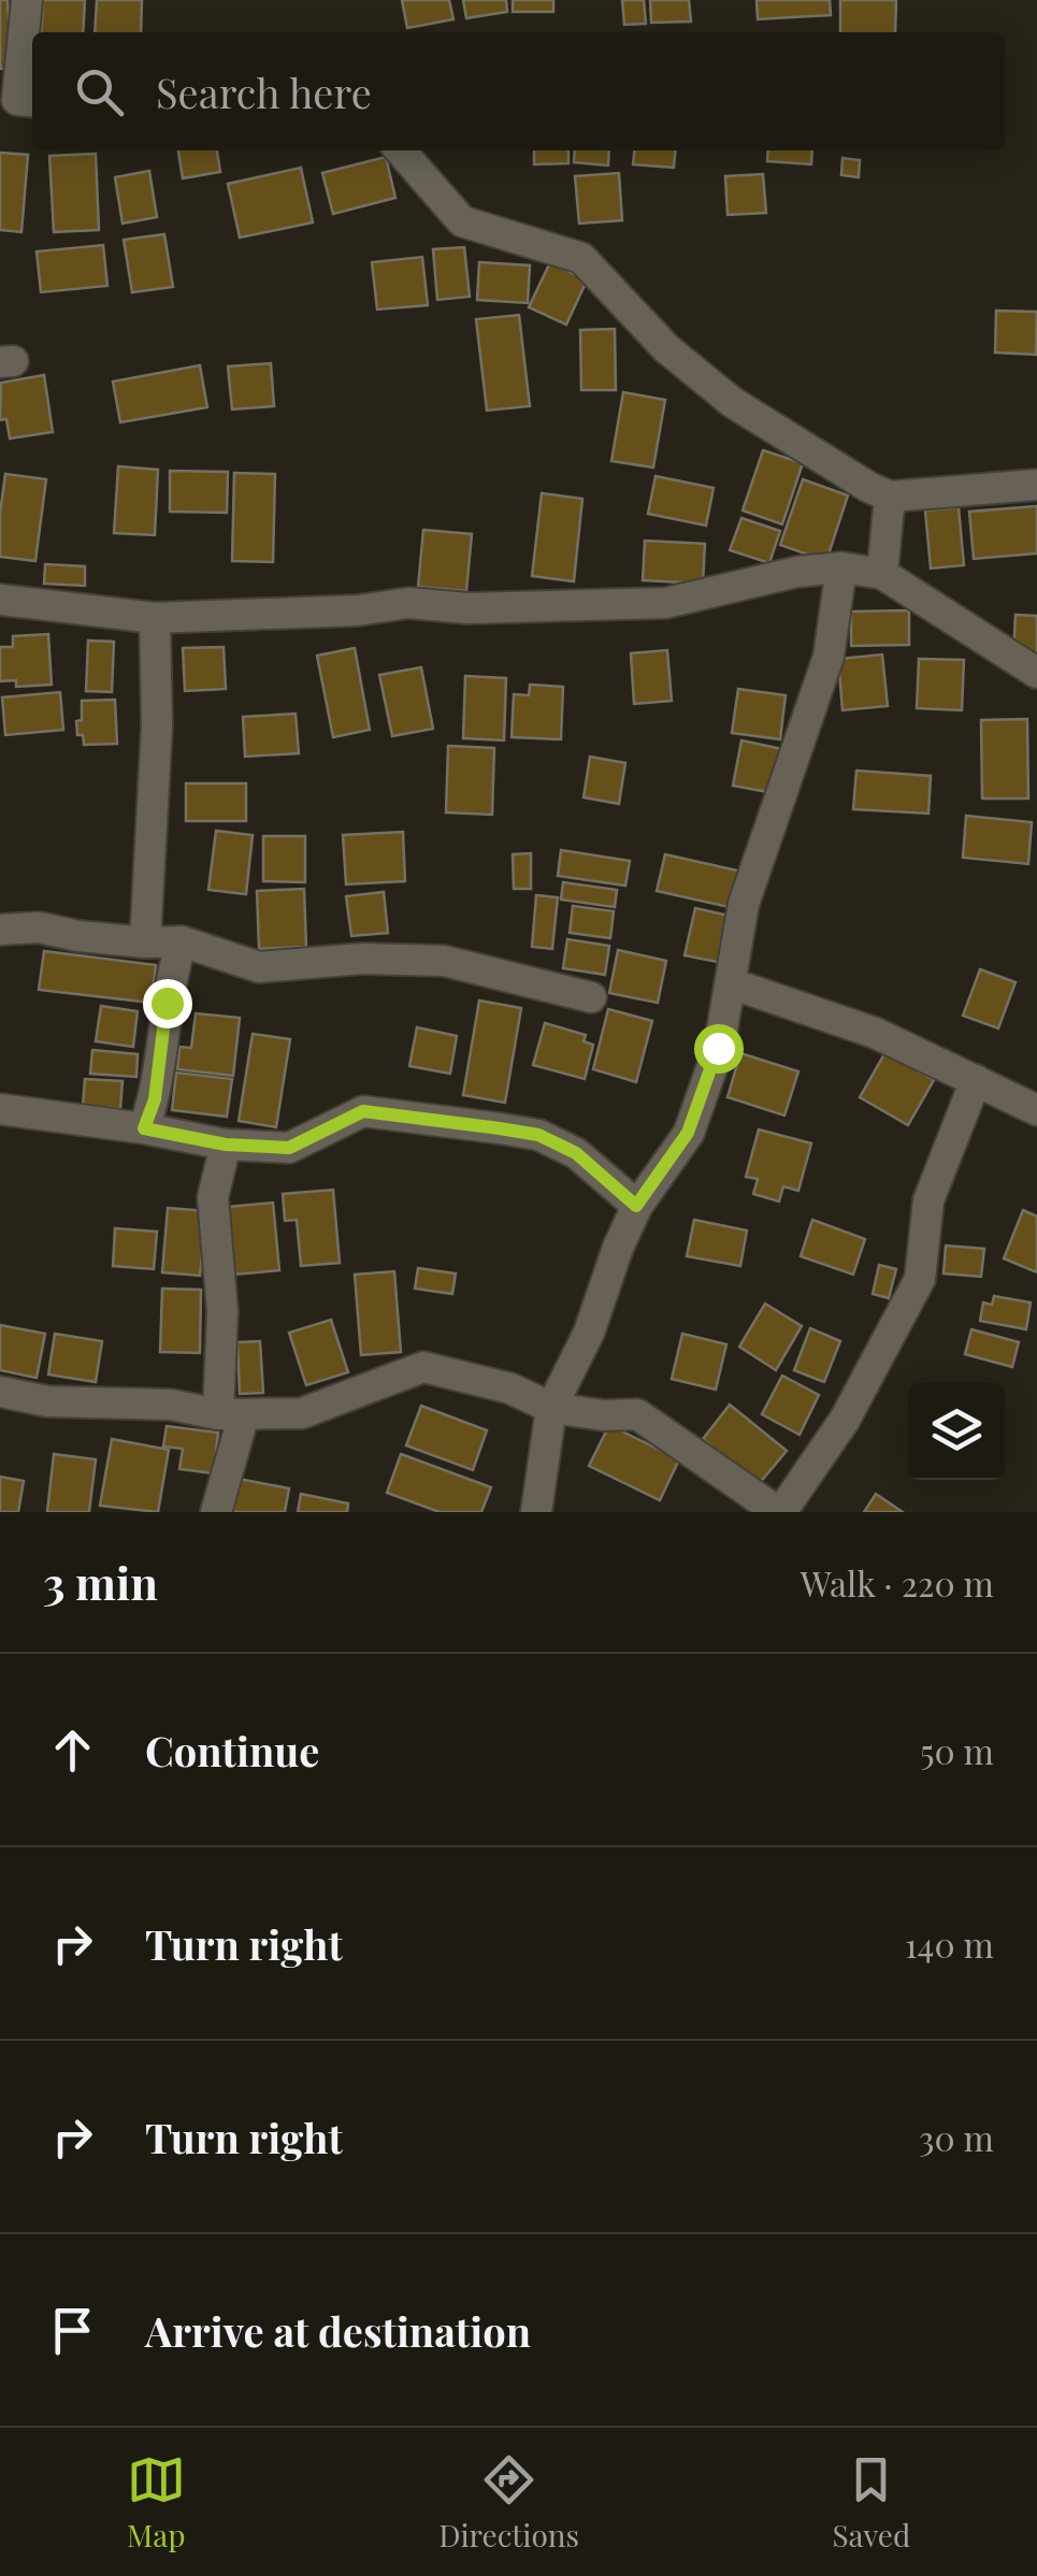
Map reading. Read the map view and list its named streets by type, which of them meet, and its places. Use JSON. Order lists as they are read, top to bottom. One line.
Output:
{"page":{"search":"Search here","heading":["3 min","Walk · 220 m"],"list":[["Continue","50 m"],["Turn right","140 m"],["Turn right","30 m"],"Arrive at destination"],"nav":["Map","Directions","Saved"]}}
